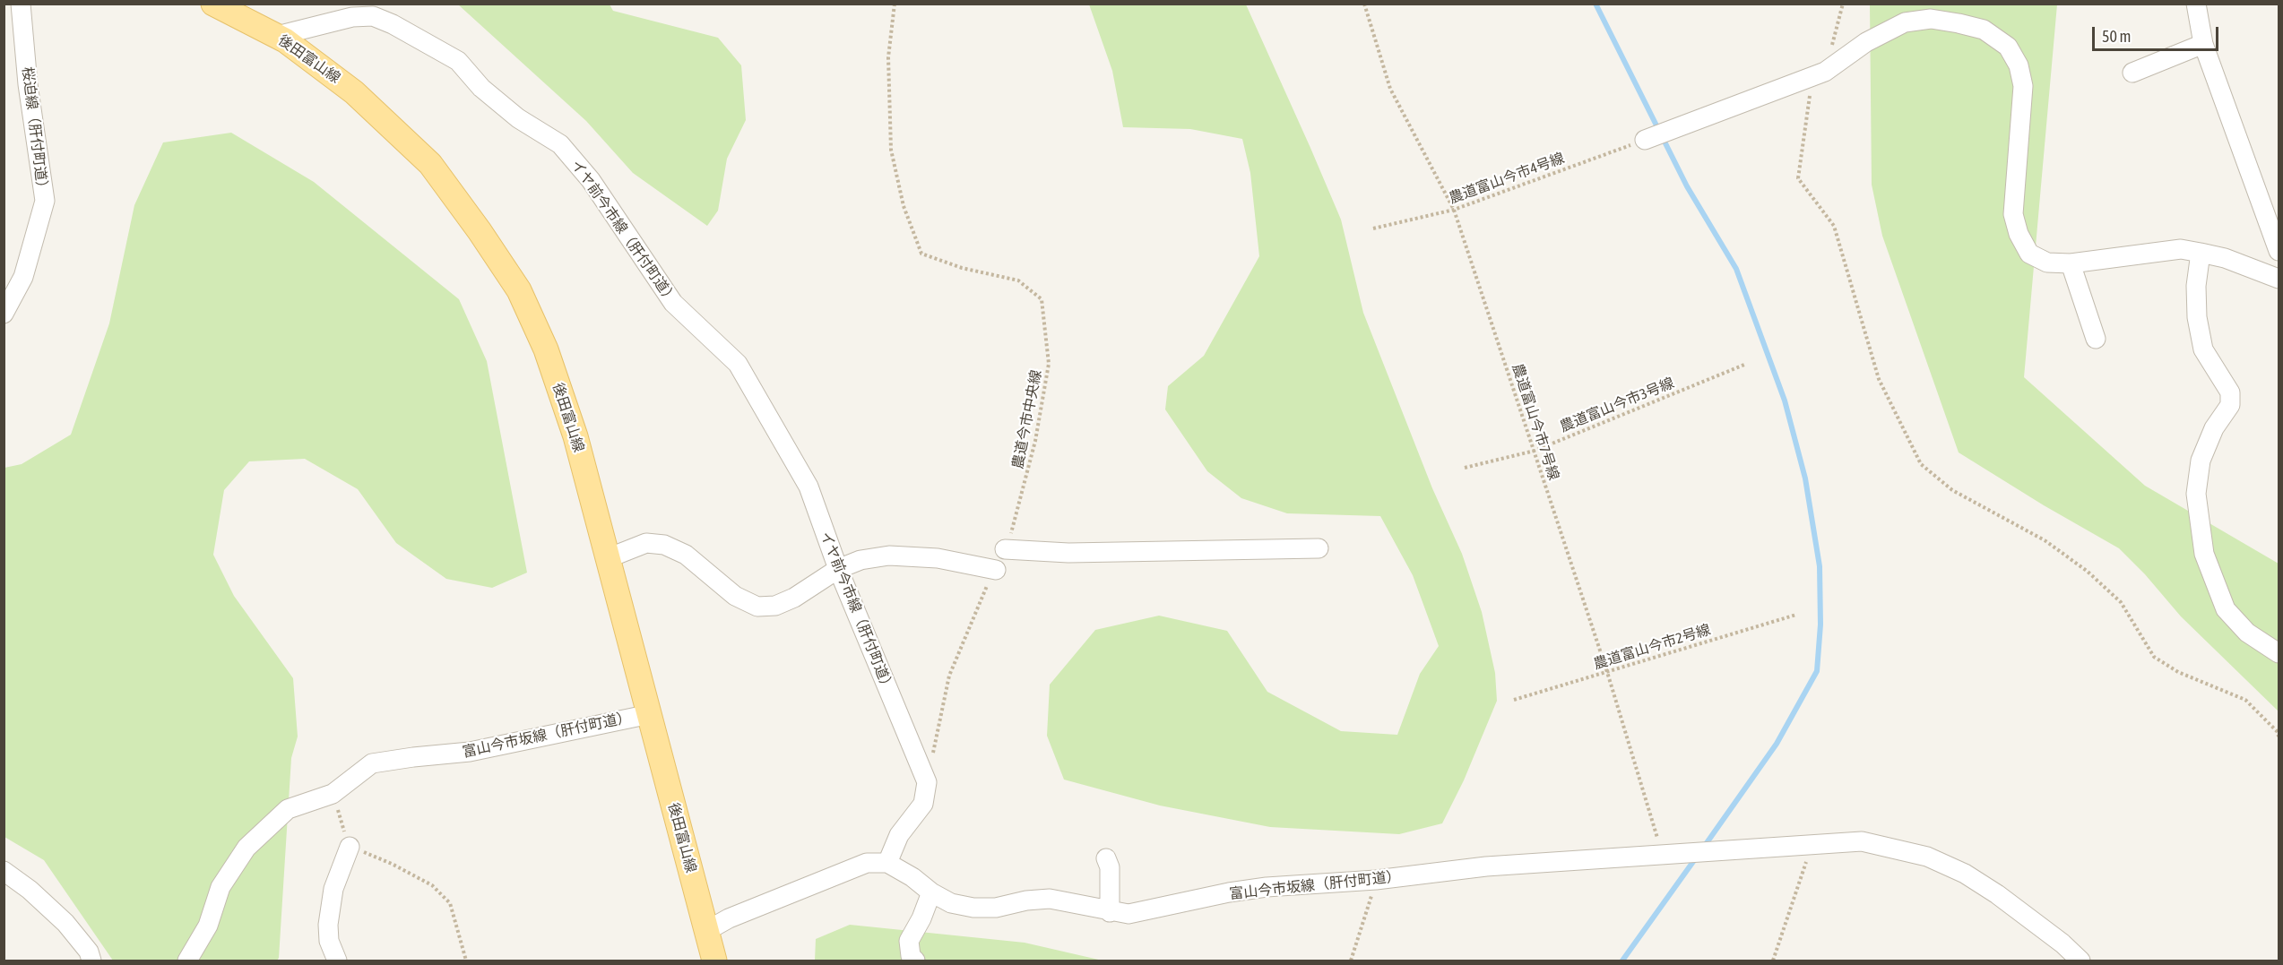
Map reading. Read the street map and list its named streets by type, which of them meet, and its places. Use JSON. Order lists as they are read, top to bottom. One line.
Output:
{"streets":{"main road":["後田富山線"],"street":["桜迫線（肝付町道）","イヤ前今市線（肝付町道）","富山今市坂線（肝付町道）"],"path":["農道富山今市4号線","農道富山今市3号線","農道今市中央線","農道富山今市7号線","農道富山今市2号線"]},"crossings":[["後田富山線","イヤ前今市線（肝付町道）"],["後田富山線","富山今市坂線（肝付町道）"],["農道富山今市4号線","農道富山今市7号線"],["農道富山今市3号線","農道富山今市7号線"],["農道富山今市7号線","農道富山今市2号線"],["農道富山今市7号線","富山今市坂線（肝付町道）"]],"scale_bar":"50 m"}
